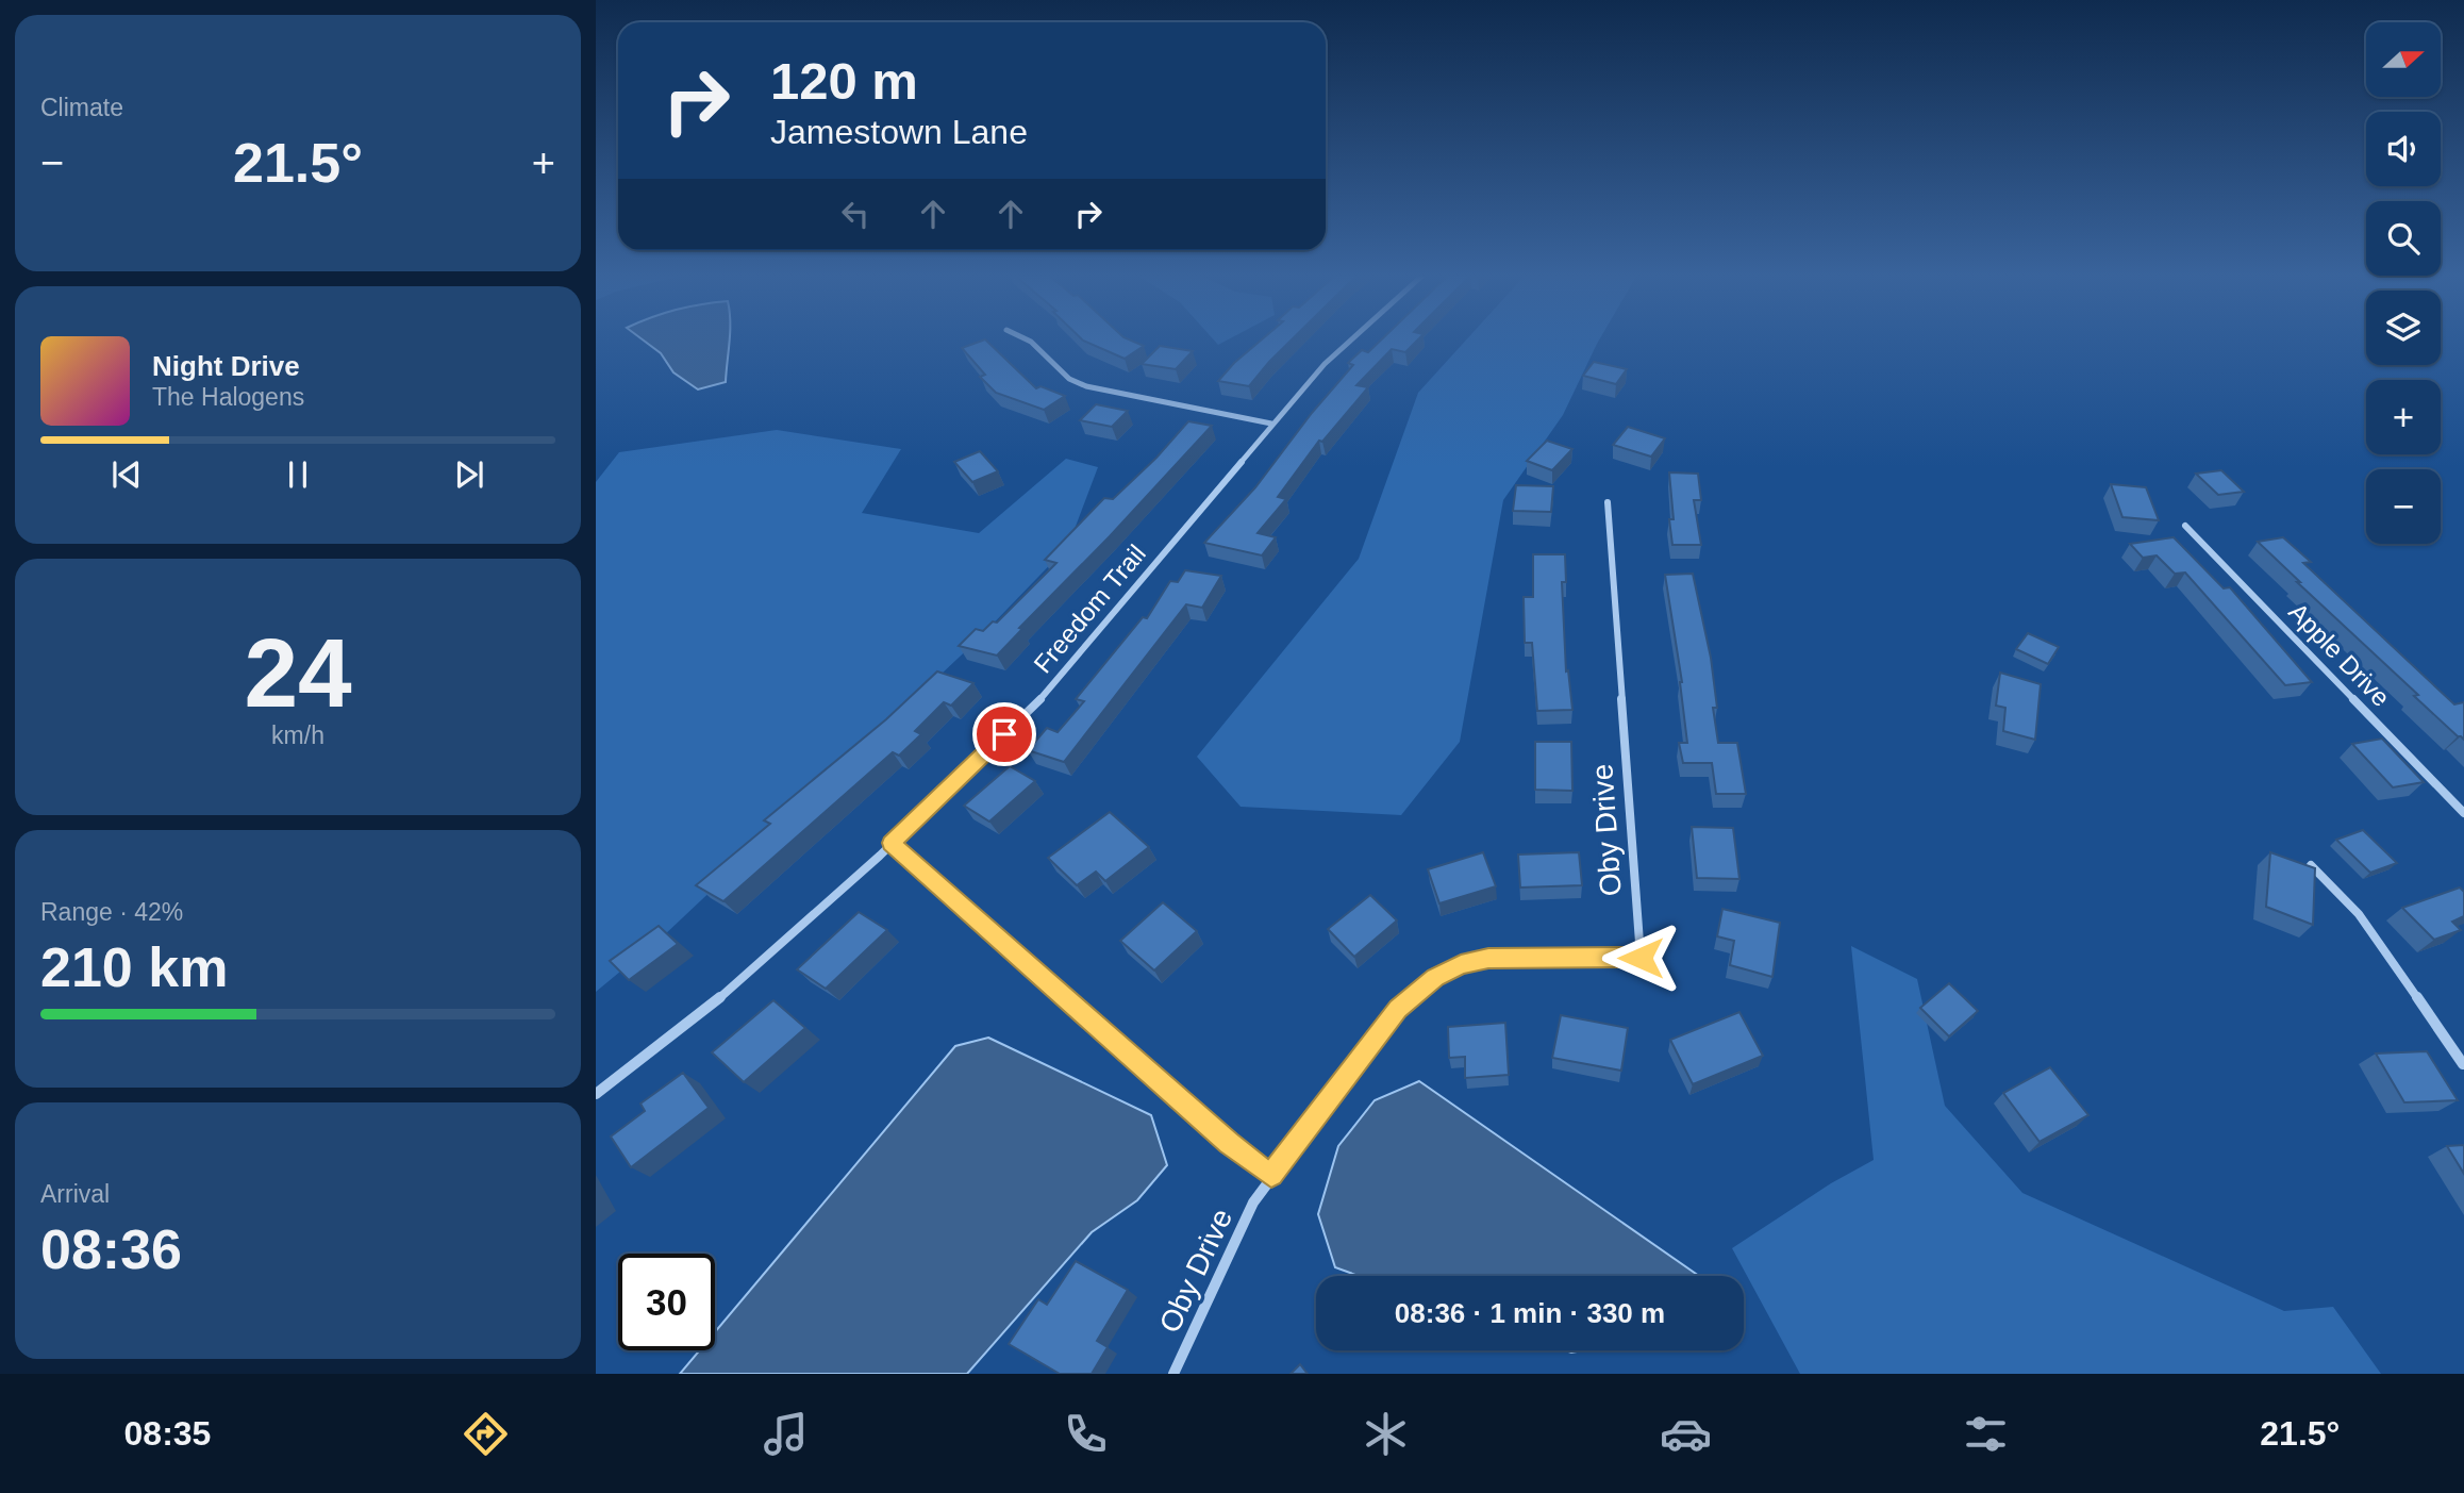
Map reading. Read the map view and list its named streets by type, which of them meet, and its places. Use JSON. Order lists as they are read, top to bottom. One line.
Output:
{"streets":{"street":["Freedom Trail","Apple Drive","Oby Drive"]},"north":"right","page":{"tile":["Climate",["24","km/h"],["Range · 42%","210 km"],["Arrival","08:36"]],"map_buttons":["+","−"],"turn":["120 m","Jamestown Lane"],"heat":["−","21.5°","+"],"song":["Night Drive","The Halogens"],"limit":"30","trip":"08:36 · 1 min · 330 m","tabs":["08:35","21.5°"]}}
